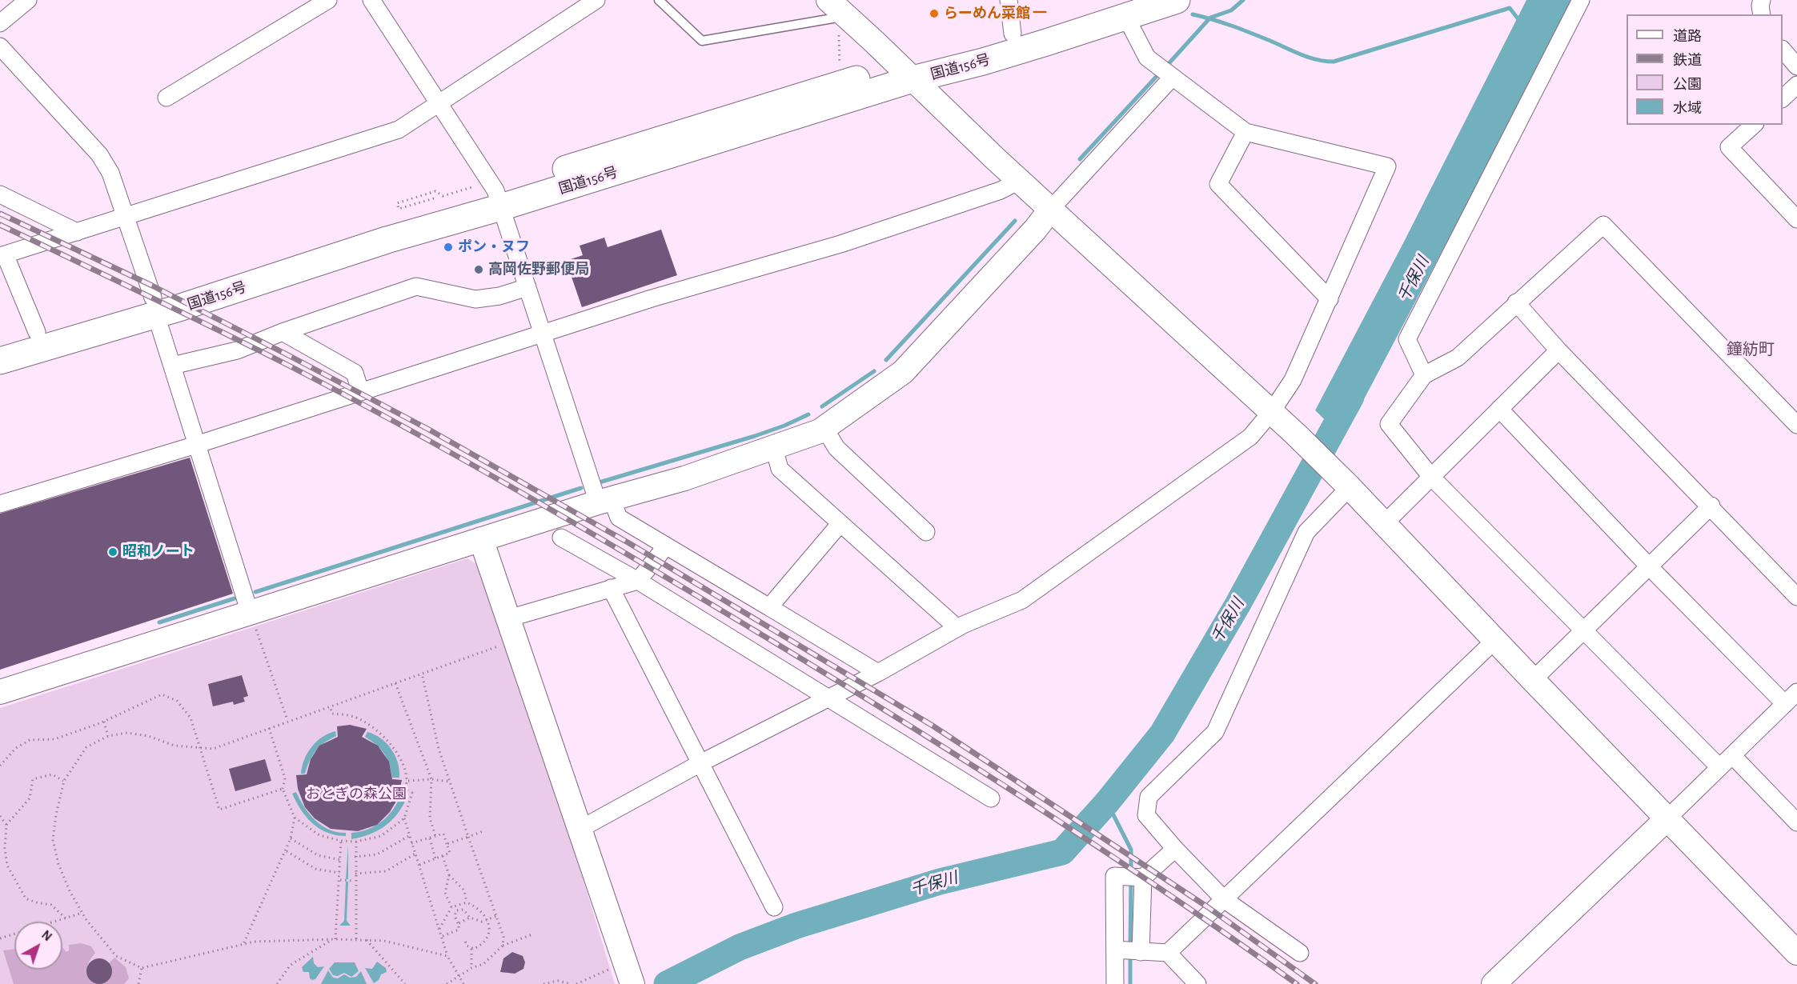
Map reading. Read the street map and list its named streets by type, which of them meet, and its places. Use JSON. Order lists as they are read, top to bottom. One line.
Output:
{"streets":{"highway":["国道156号"]},"districts":["鐘紡町"],"water":["千保川"],"parks":["おとぎの森公園"],"places":["らーめん菜館 一","ポン・ヌフ","高岡佐野郵便局","昭和ノート"],"legend":["道路","鉄道","公園","水域"],"north":"top right"}
